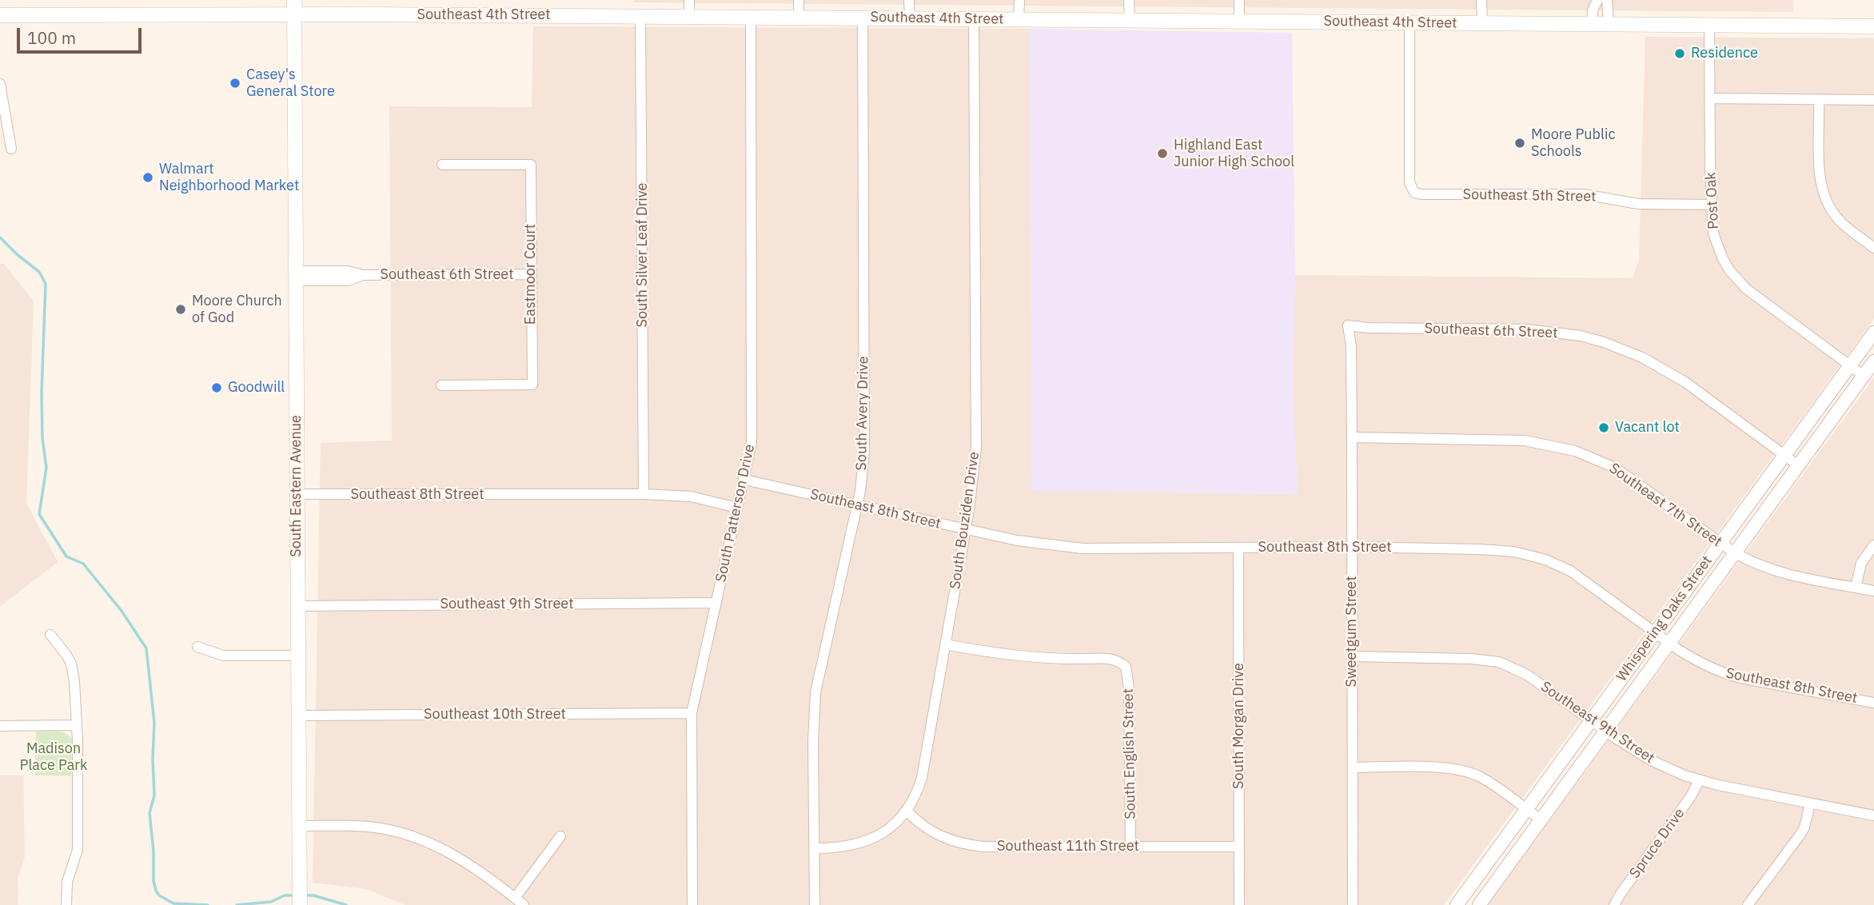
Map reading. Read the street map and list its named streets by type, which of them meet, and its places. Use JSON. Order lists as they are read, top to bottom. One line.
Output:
{"streets":{"main road":["Southeast 4th Street","South Eastern Avenue"],"street":["Southeast 5th Street","Post Oak","South Silver Leaf Drive","Eastmoor Court","Southeast 6th Street","South Avery Drive","Southeast 8th Street","Southeast 7th Street","South Patterson Drive","South Bouziden Drive","Southeast 9th Street","Whispering Oaks Street","Sweetgum Street","Southeast 10th Street","South Morgan Drive","South English Street","Spruce Drive","Southeast 11th Street"]},"crossings":[["Southeast 4th Street","Southeast 5th Street"],["Southeast 4th Street","Post Oak"],["Southeast 4th Street","South Silver Leaf Drive"],["Southeast 4th Street","South Avery Drive"],["Southeast 4th Street","South Eastern Avenue"],["Southeast 4th Street","South Patterson Drive"],["Southeast 4th Street","South Bouziden Drive"],["Southeast 5th Street","Post Oak"],["Post Oak","Whispering Oaks Street"],["South Silver Leaf Drive","Southeast 8th Street"],["Eastmoor Court","Southeast 6th Street"],["Southeast 6th Street","South Eastern Avenue"],["Southeast 6th Street","Whispering Oaks Street"],["Southeast 6th Street","Sweetgum Street"],["South Avery Drive","Southeast 8th Street"],["South Avery Drive","South Bouziden Drive"],["South Eastern Avenue","Southeast 8th Street"],["South Eastern Avenue","Southeast 9th Street"],["South Eastern Avenue","Southeast 10th Street"],["Southeast 8th Street","South Patterson Drive"],["Southeast 8th Street","South Bouziden Drive"],["Southeast 8th Street","Whispering Oaks Street"],["Southeast 8th Street","Sweetgum Street"],["Southeast 8th Street","South Morgan Drive"],["Southeast 7th Street","Whispering Oaks Street"],["Southeast 7th Street","Sweetgum Street"],["South Patterson Drive","Southeast 9th Street"],["South Patterson Drive","Southeast 10th Street"],["South Bouziden Drive","South English Street"],["South Bouziden Drive","Southeast 11th Street"],["Southeast 9th Street","Whispering Oaks Street"],["Southeast 9th Street","Sweetgum Street"],["Southeast 9th Street","Spruce Drive"],["South Morgan Drive","Southeast 11th Street"],["South English Street","Southeast 11th Street"]],"parks":["Madison Place Park"],"places":["Residence","Casey's General Store","Moore Public Schools","Highland East Junior High School","Walmart Neighborhood Market","Moore Church of God","Goodwill","Vacant lot"],"scale_bar":"100 m"}
